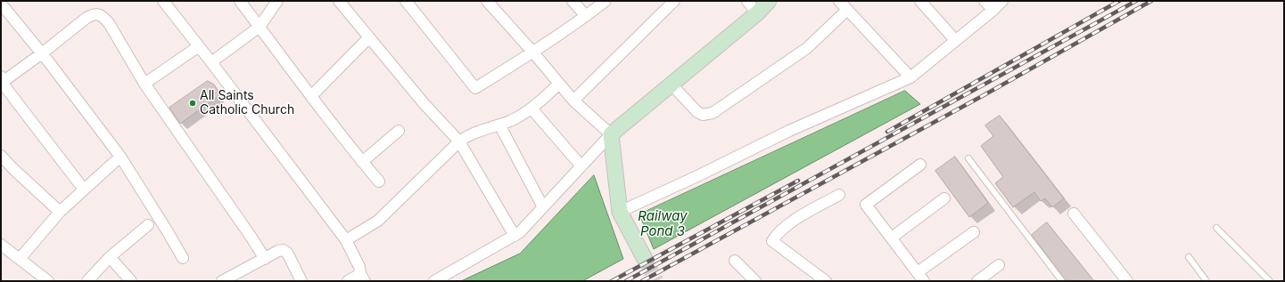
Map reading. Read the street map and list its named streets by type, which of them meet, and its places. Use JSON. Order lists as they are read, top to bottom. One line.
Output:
{"water":["Railway Pond 3"],"places":["All Saints Catholic Church"]}
